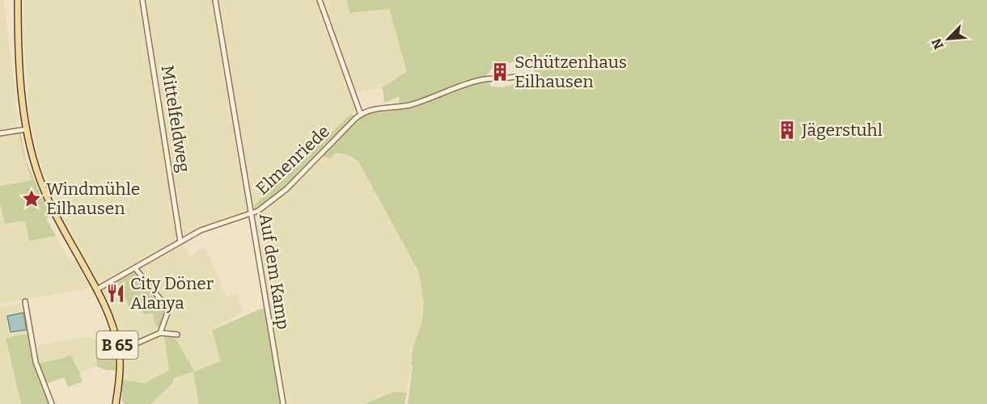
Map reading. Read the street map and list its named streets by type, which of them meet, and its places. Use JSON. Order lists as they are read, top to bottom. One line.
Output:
{"streets":{"main road":["B 65"],"street":["Mittelfeldweg","Elmenriede","Auf dem Kamp"]},"crossings":[["Mittelfeldweg","Elmenriede"],["Elmenriede","Auf dem Kamp"],["Elmenriede","B 65"]],"places":{"building":["Schützenhaus Eilhausen","Jägerstuhl"],"place":["Windmühle Eilhausen"],"restaurant":["City Döner Alanya"]},"north":"bottom left"}
